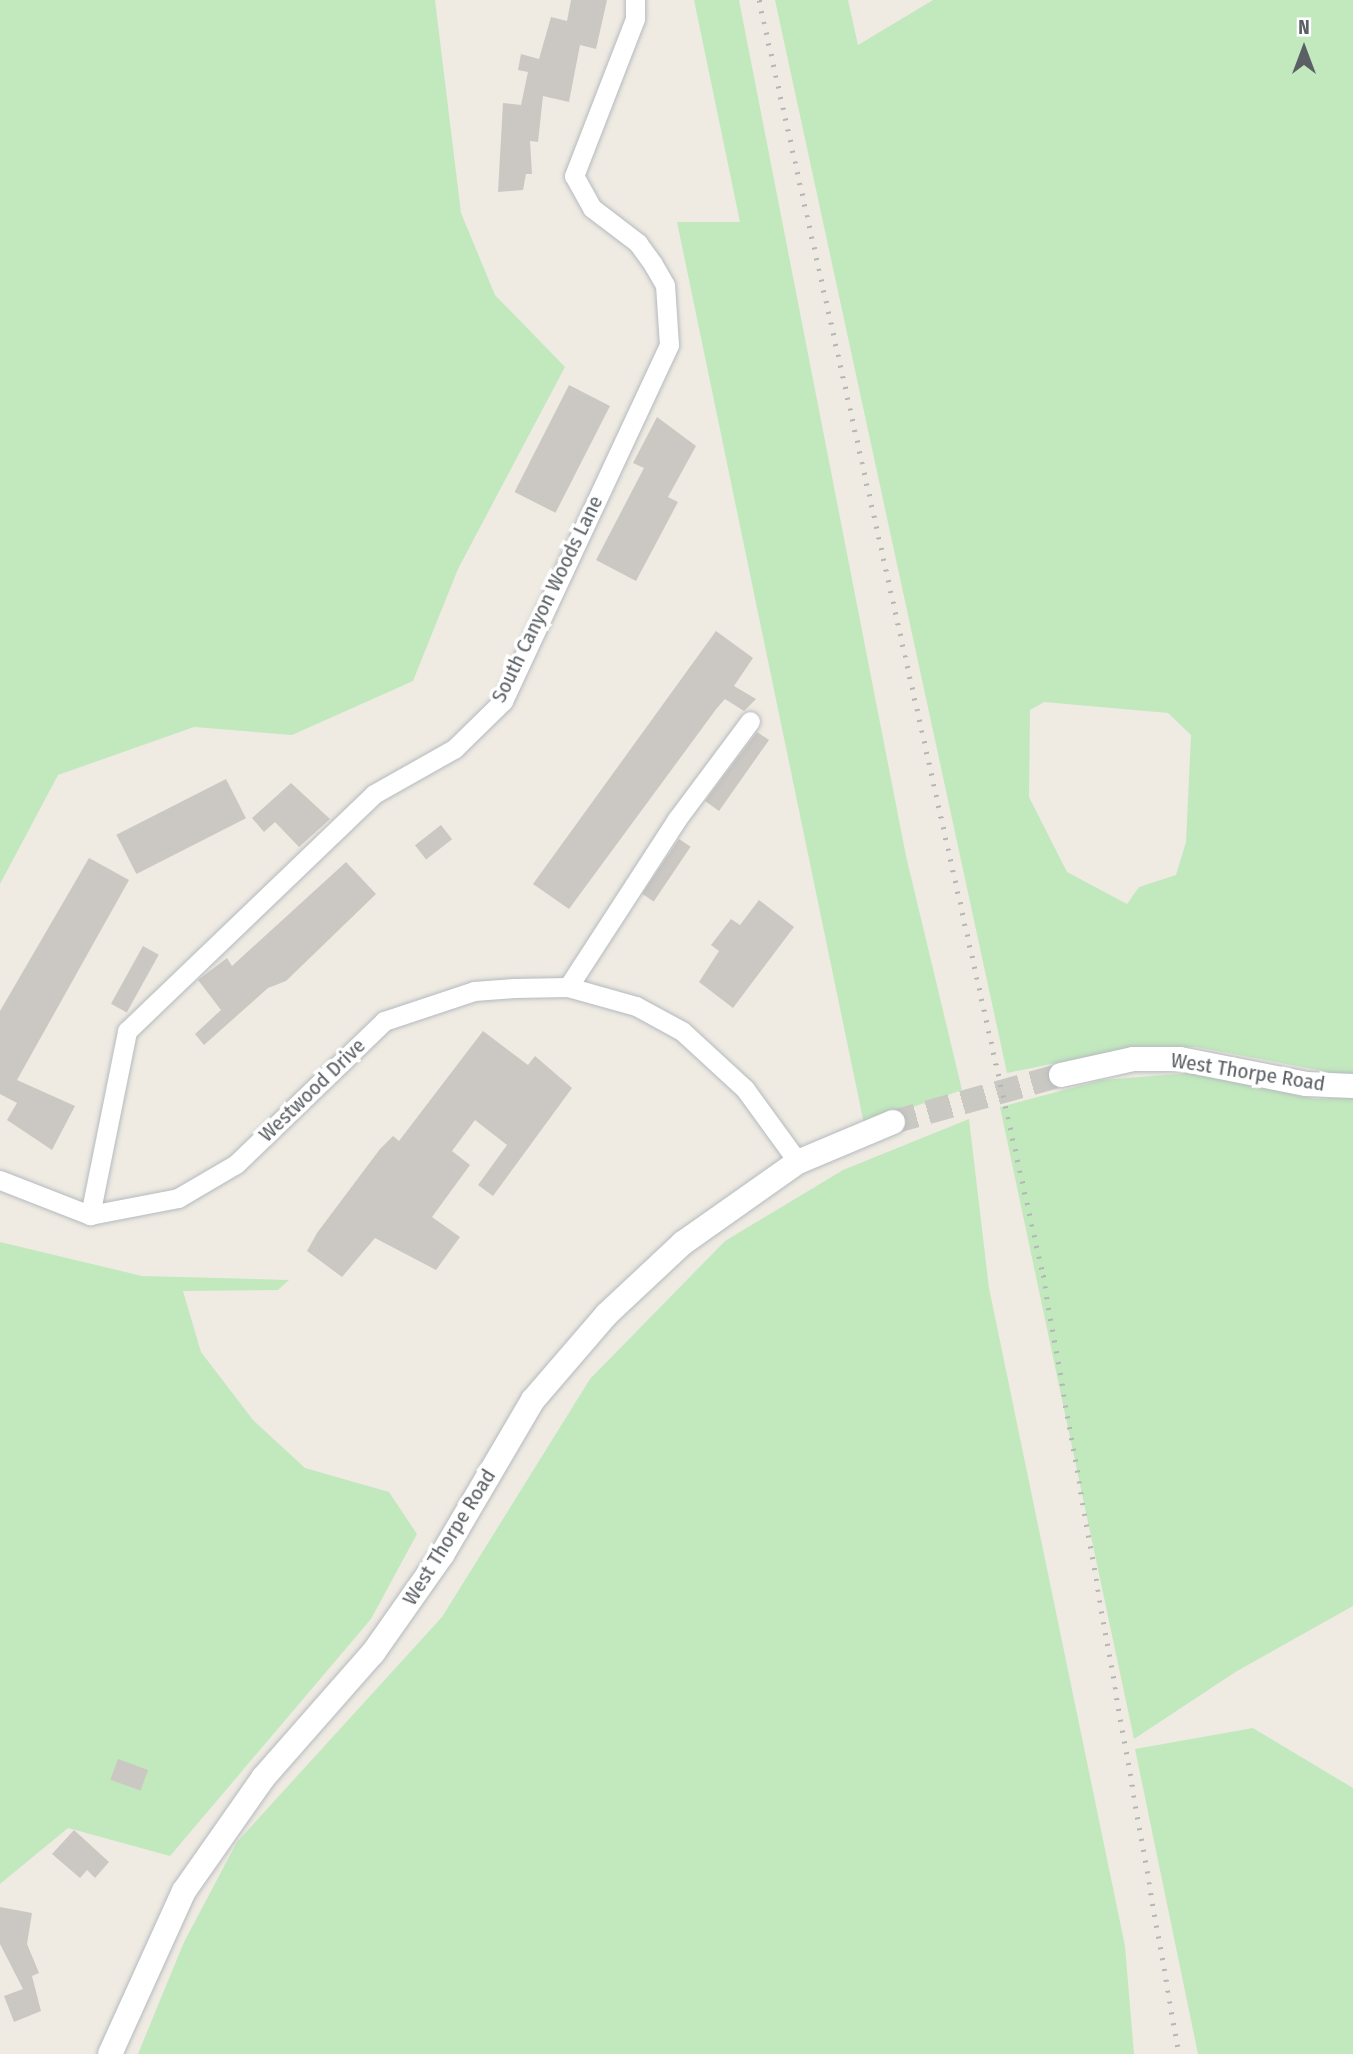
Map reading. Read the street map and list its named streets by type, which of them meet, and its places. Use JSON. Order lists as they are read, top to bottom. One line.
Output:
{"streets":{"street":["South Canyon Woods Lane","West Thorpe Road","Westwood Drive"]},"crossings":[["South Canyon Woods Lane","Westwood Drive"],["West Thorpe Road","Westwood Drive"]],"north":"top"}
